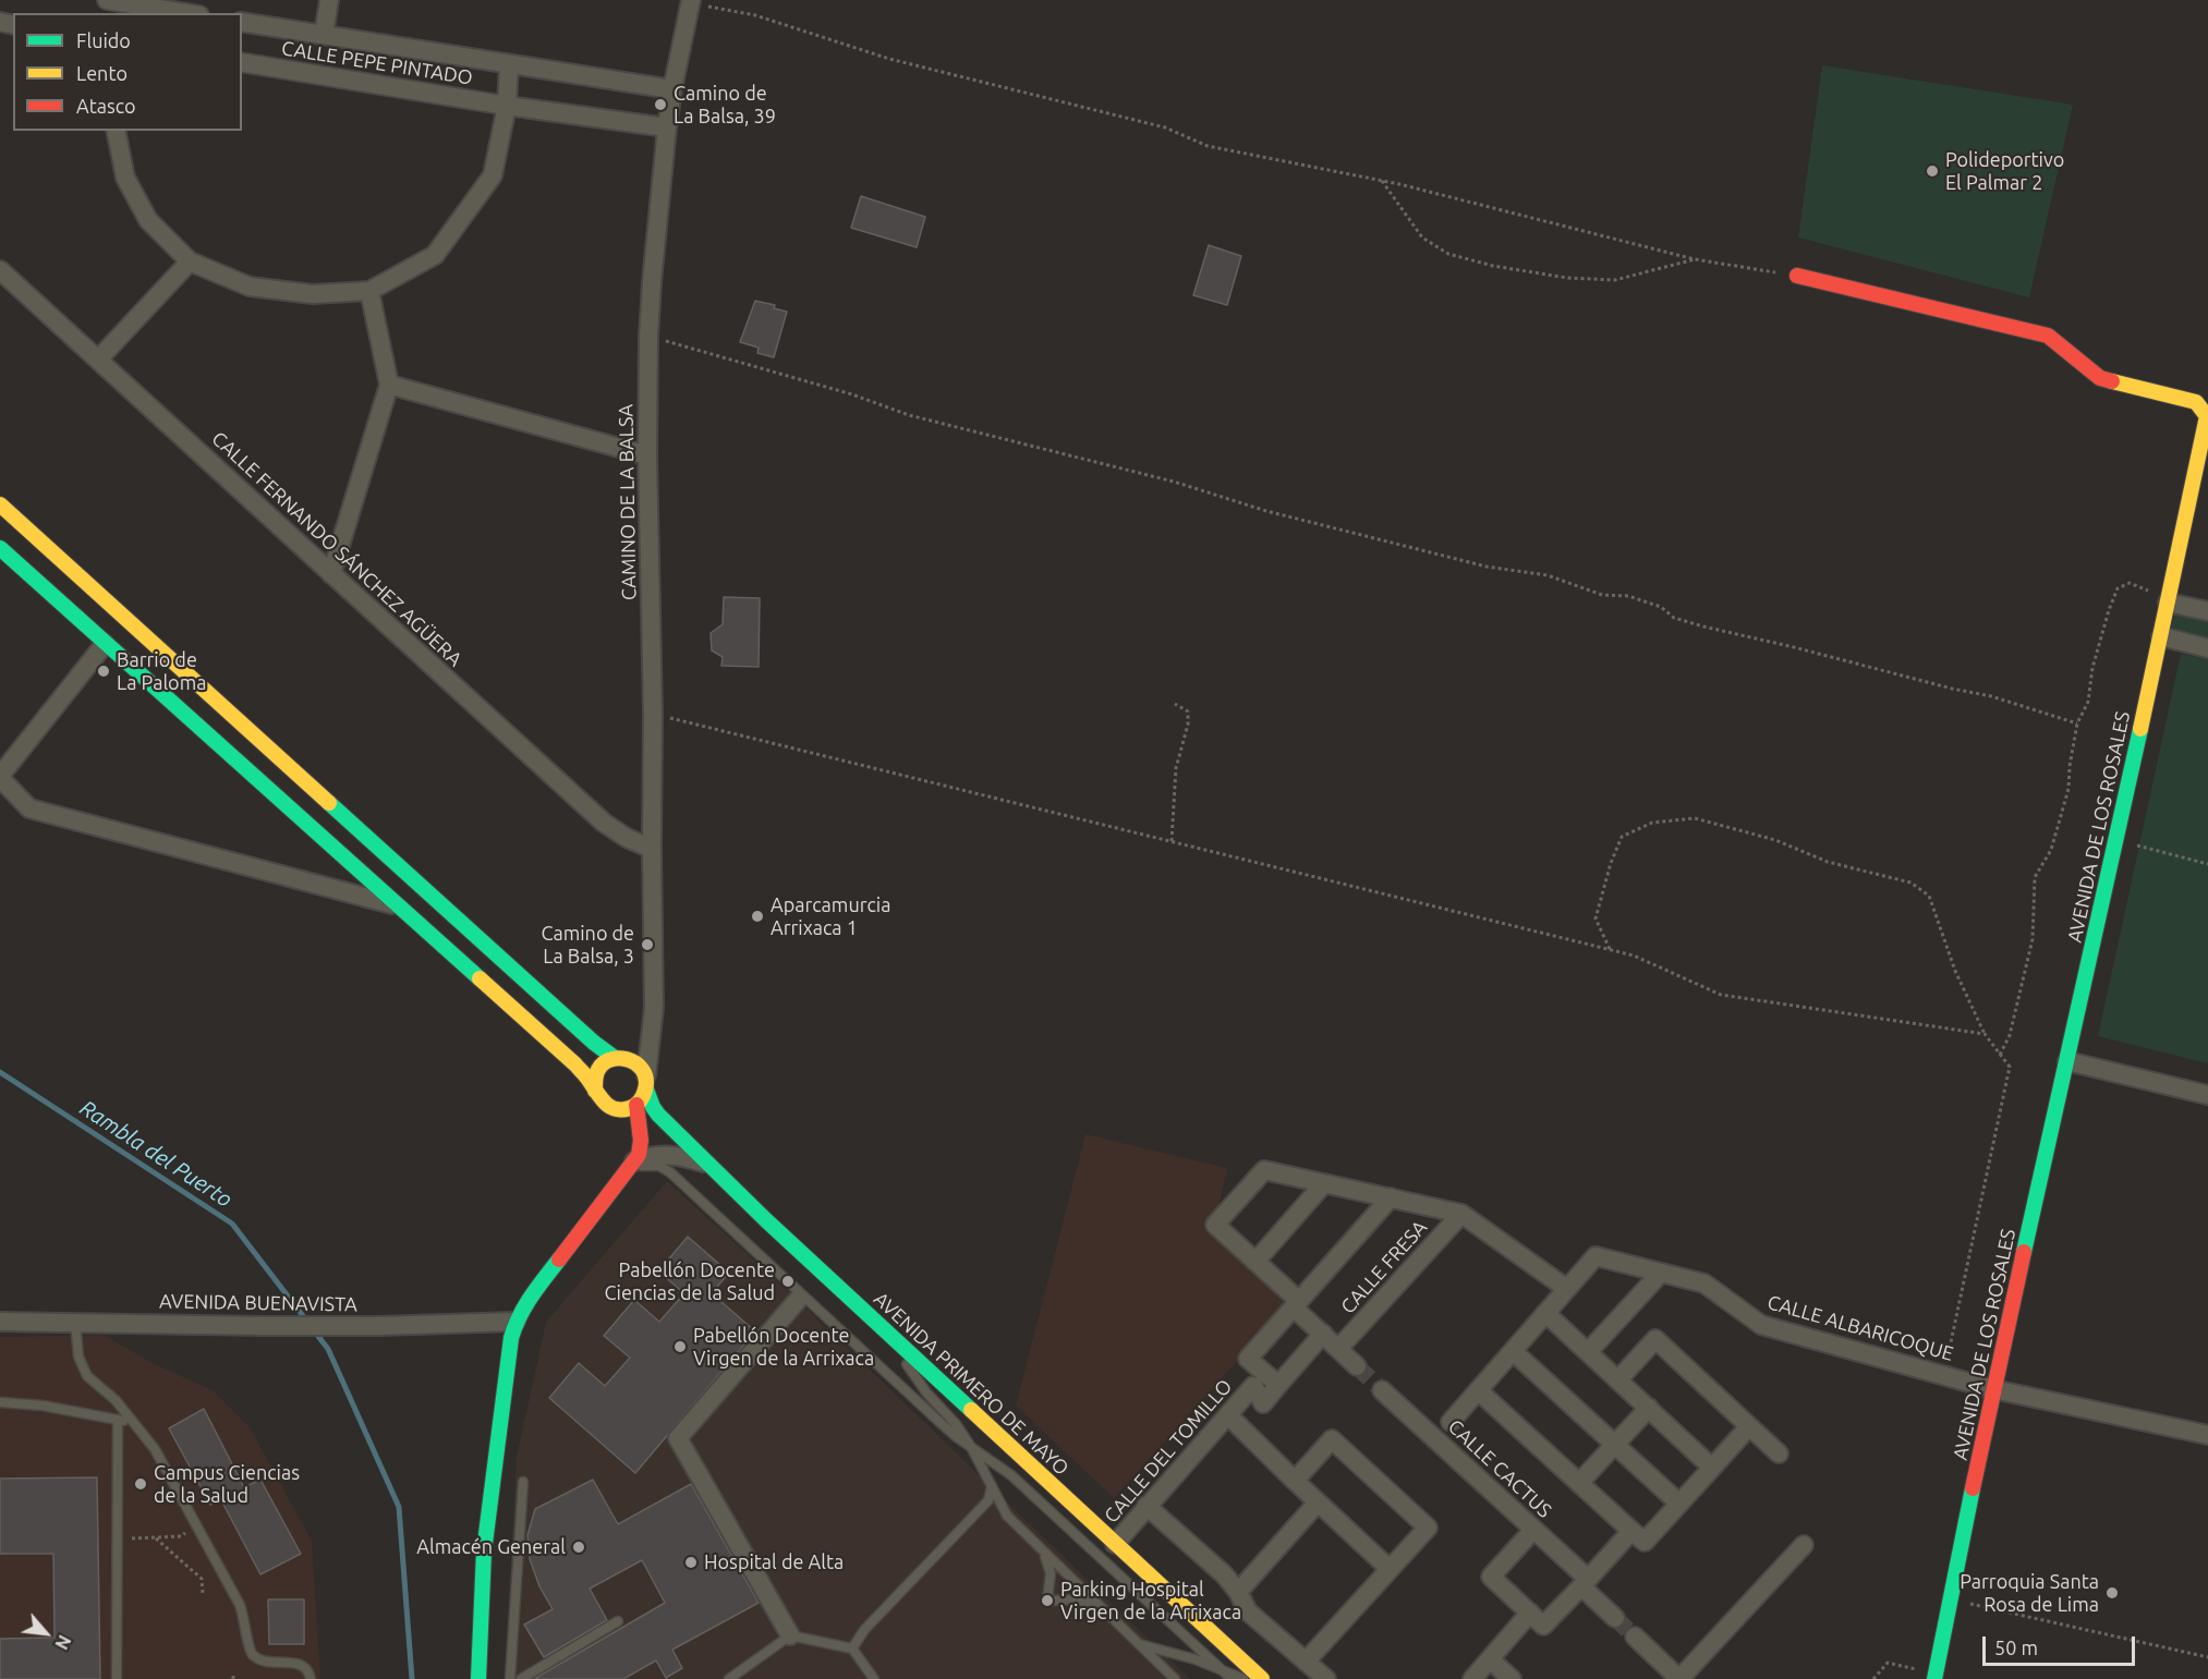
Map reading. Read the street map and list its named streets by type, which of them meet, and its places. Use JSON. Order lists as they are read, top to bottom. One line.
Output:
{"streets":{"main road":["AVENIDA DE LOS ROSALES","AVENIDA PRIMERO DE MAYO"],"street":["CALLE PEPE PINTADO","CAMINO DE LA BALSA","CALLE FERNANDO SÁNCHEZ AGÜERA","CALLE FRESA","AVENIDA BUENAVISTA","CALLE ALBARICOQUE","CALLE DEL TOMILLO","CALLE CACTUS"]},"crossings":[["CALLE PEPE PINTADO","CAMINO DE LA BALSA"],["CAMINO DE LA BALSA","CALLE FERNANDO SÁNCHEZ AGÜERA"],["CAMINO DE LA BALSA","AVENIDA PRIMERO DE MAYO"],["AVENIDA DE LOS ROSALES","CALLE ALBARICOQUE"],["AVENIDA PRIMERO DE MAYO","CALLE DEL TOMILLO"]],"water":["Rambla del Puerto"],"places":["Camino de La Balsa, 39","Polideportivo El Palmar 2","Barrio de La Paloma","Aparcamurcia Arrixaca 1","Camino de La Balsa, 3","Pabellón Docente Ciencias de la Salud","Pabellón Docente Virgen de la Arrixaca","Campus Ciencias de la Salud","Almacén General","Hospital de Alta","Parroquia Santa Rosa de Lima","Parking Hospital Virgen de la Arrixaca"],"legend":["Fluido","Lento","Atasco"],"scale_bar":"50 m","north":"bottom right"}
